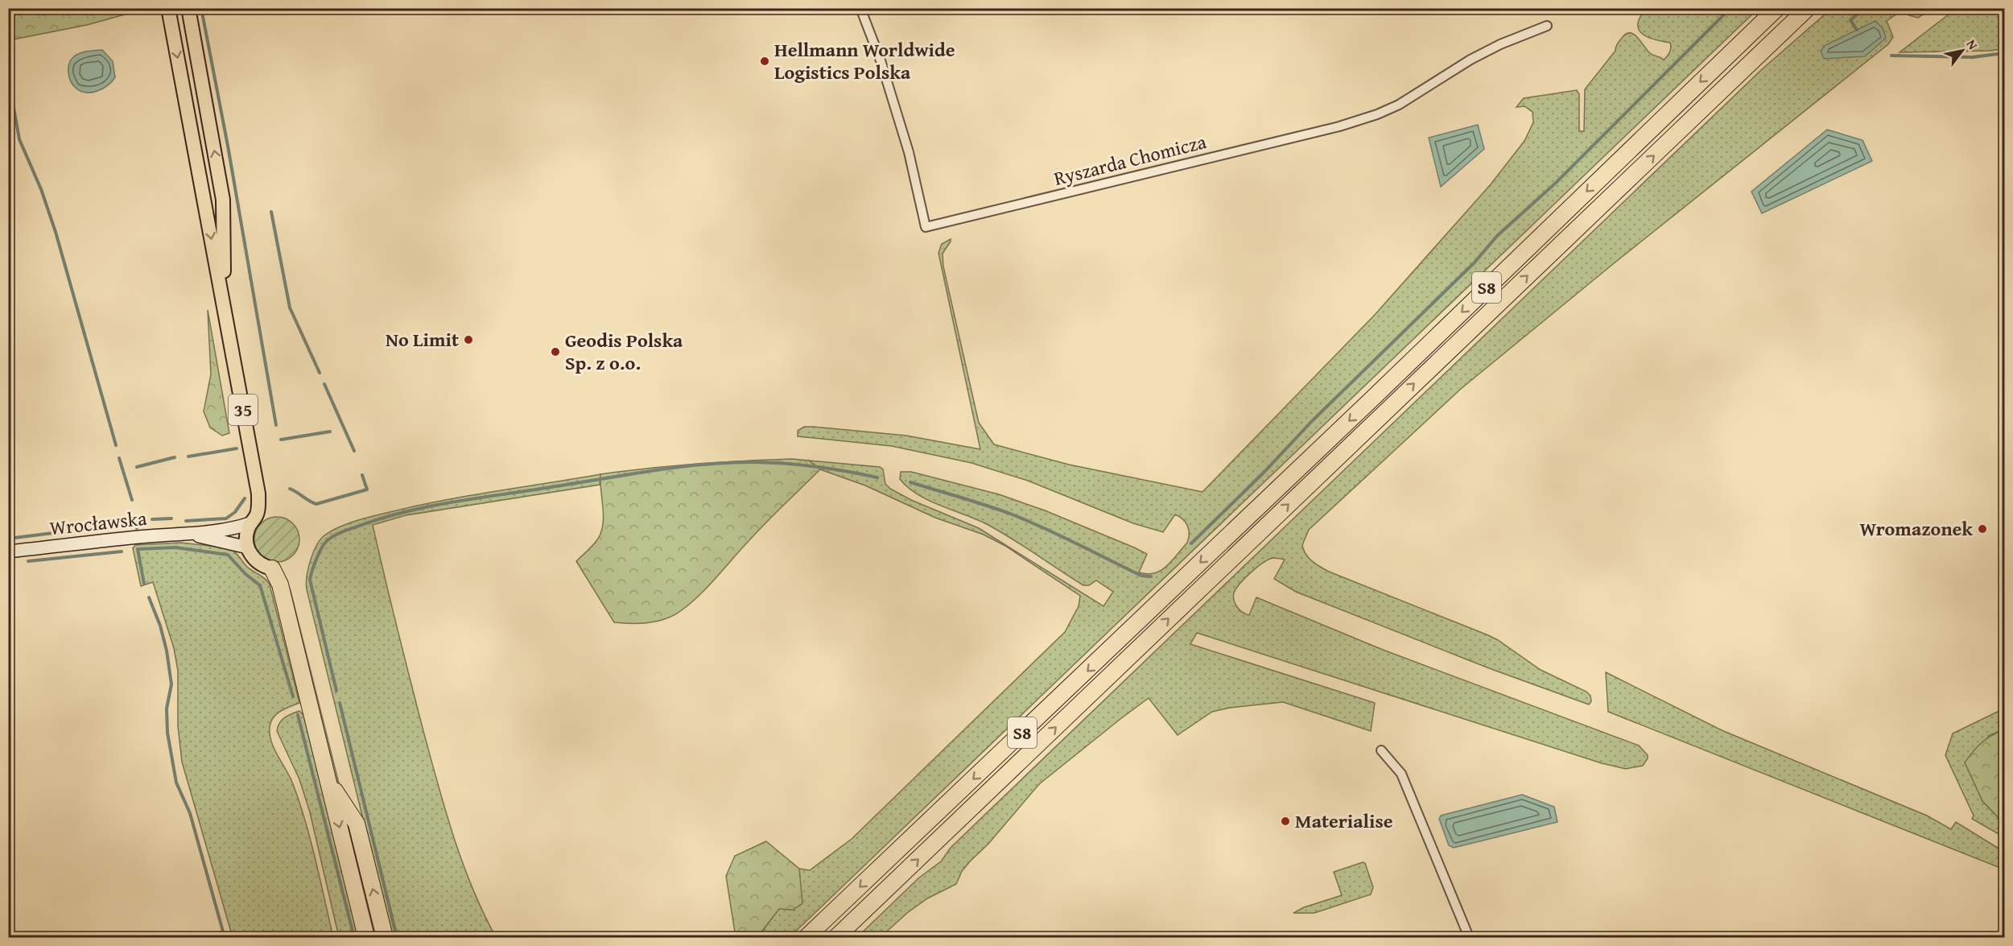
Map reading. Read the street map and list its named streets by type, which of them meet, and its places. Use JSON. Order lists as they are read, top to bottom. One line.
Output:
{"streets":{"highway":["S8"],"main road":["35"],"street":["Ryszarda Chomicza","Wrocławska"]},"places":["Hellmann Worldwide Logistics Polska","No Limit","Geodis Polska Sp. z o.o.","Wromazonek","Materialise"],"north":"top right"}
